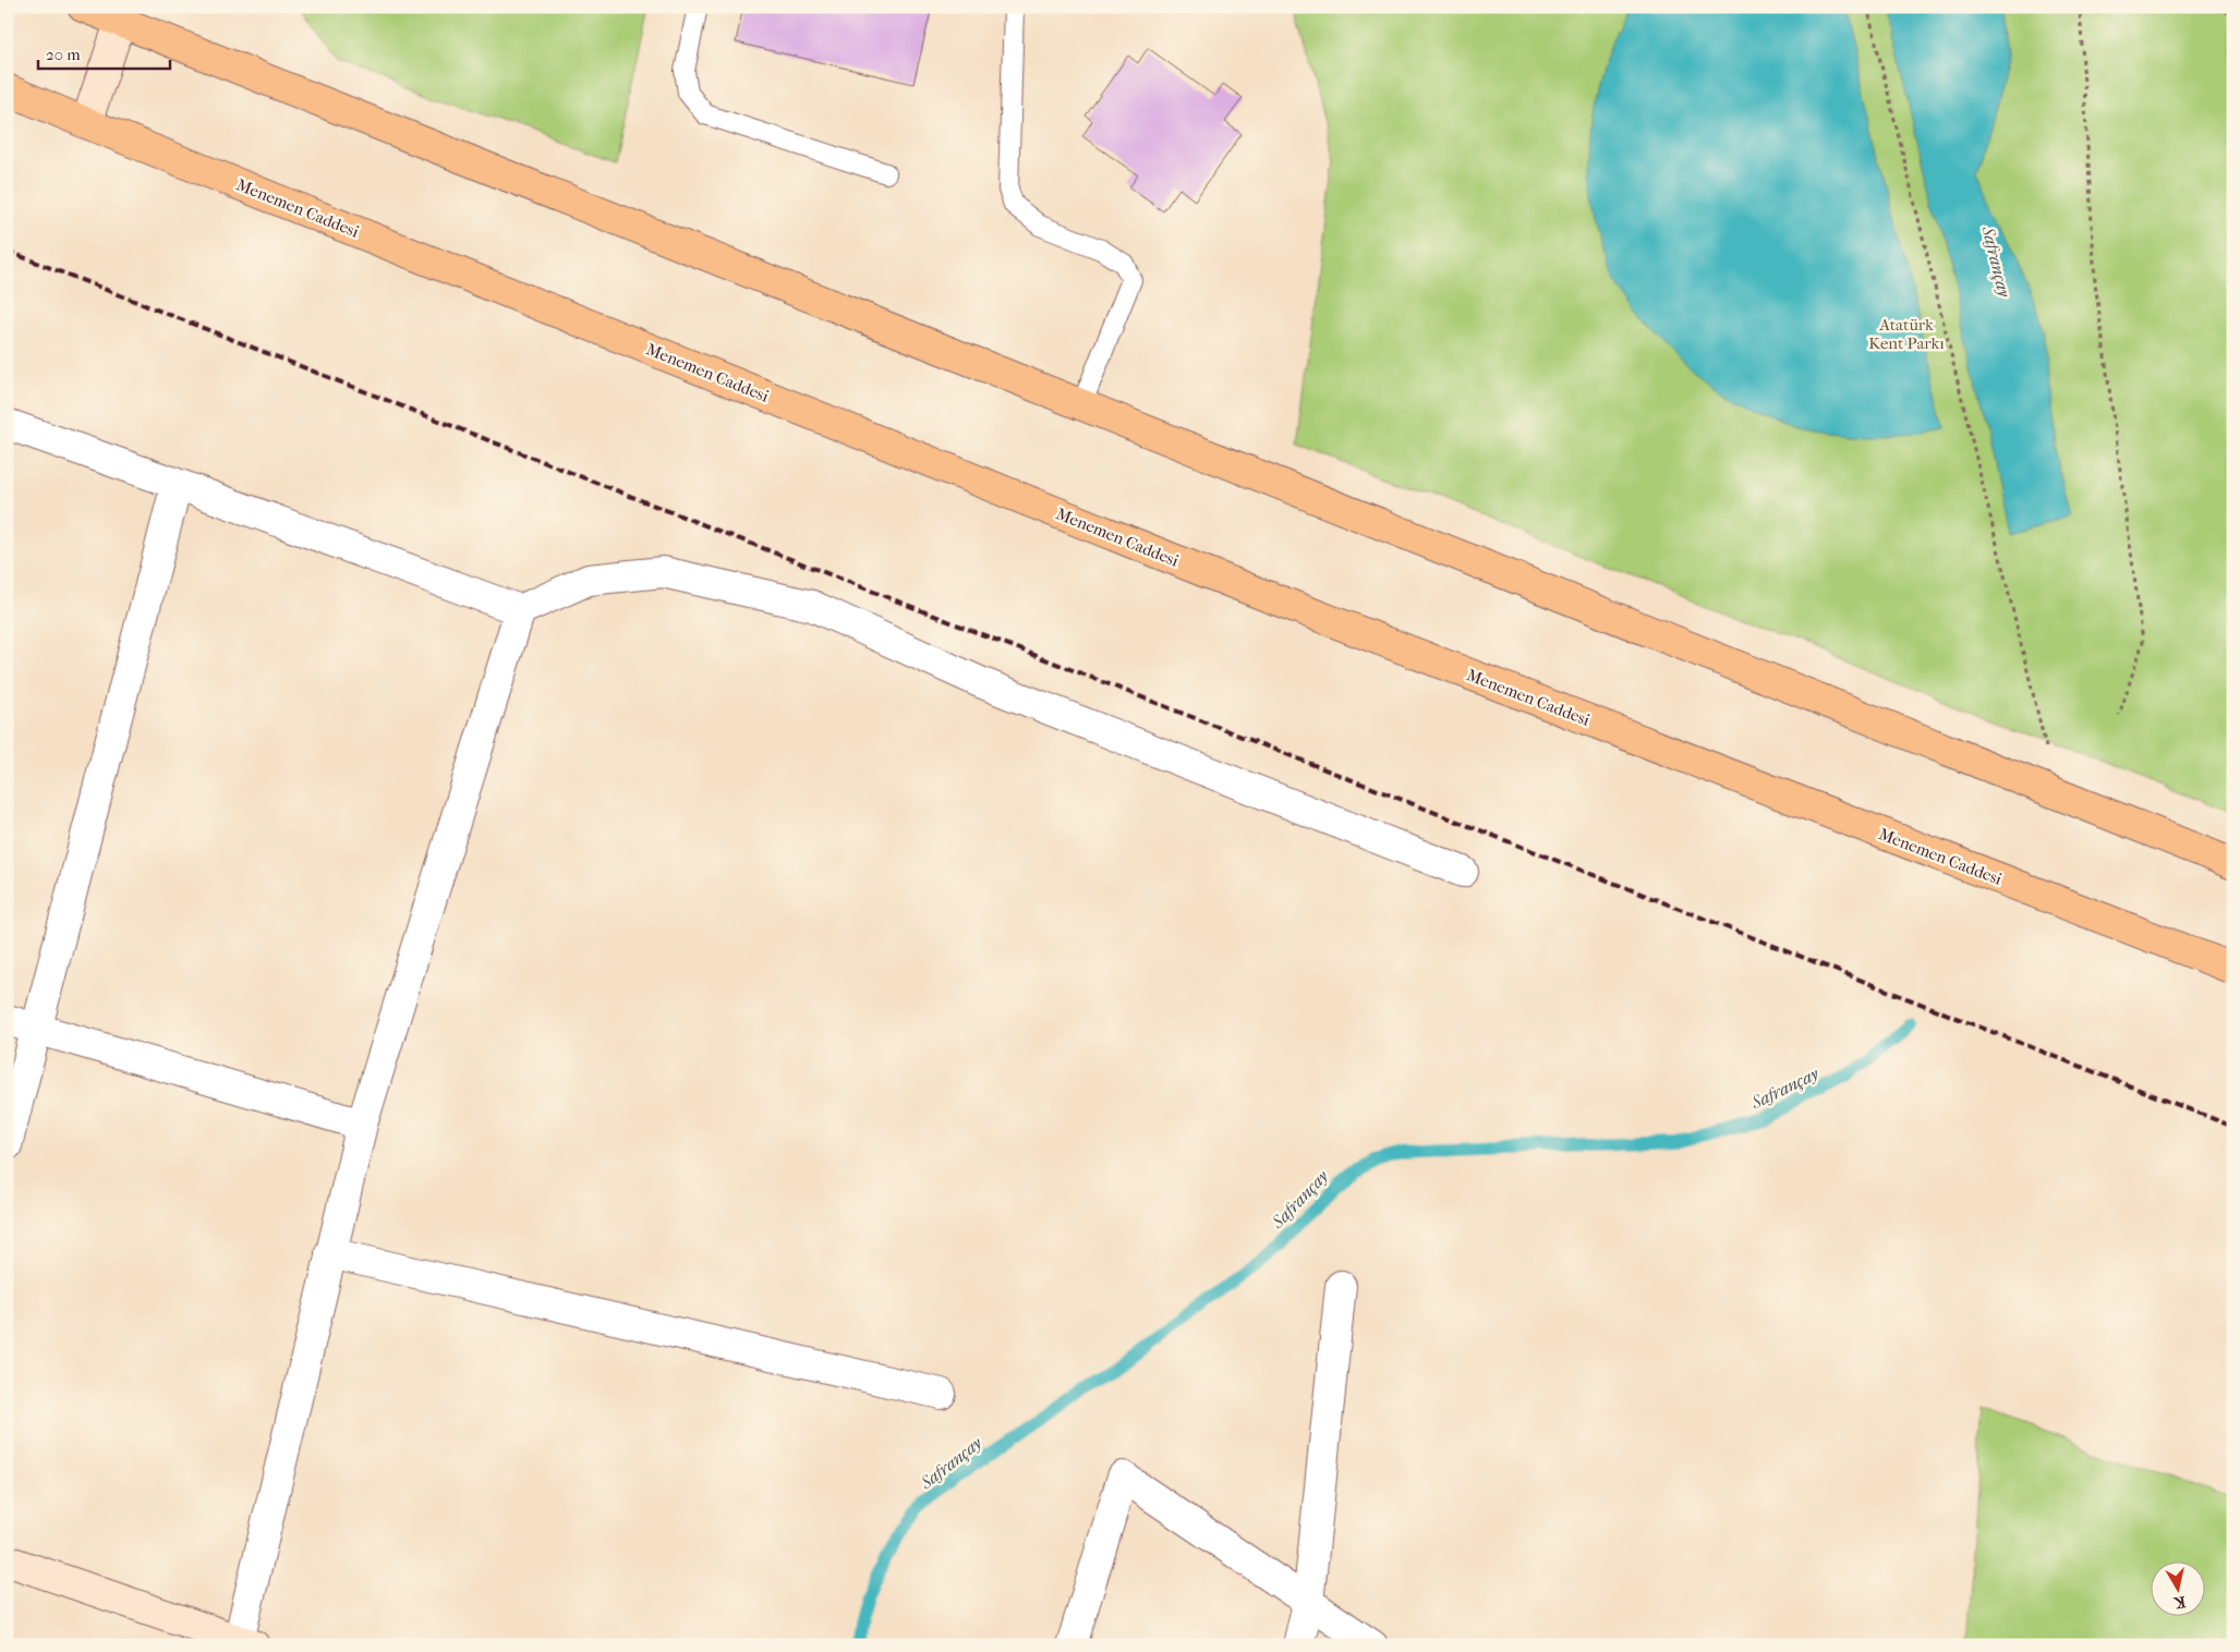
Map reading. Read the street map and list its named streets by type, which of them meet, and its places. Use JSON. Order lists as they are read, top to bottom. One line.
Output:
{"streets":{"main road":["Menemen Caddesi"]},"water":["Safrançay"],"parks":["Atatürk Kent Parkı"],"scale_bar":"20 m","north":"bottom"}
